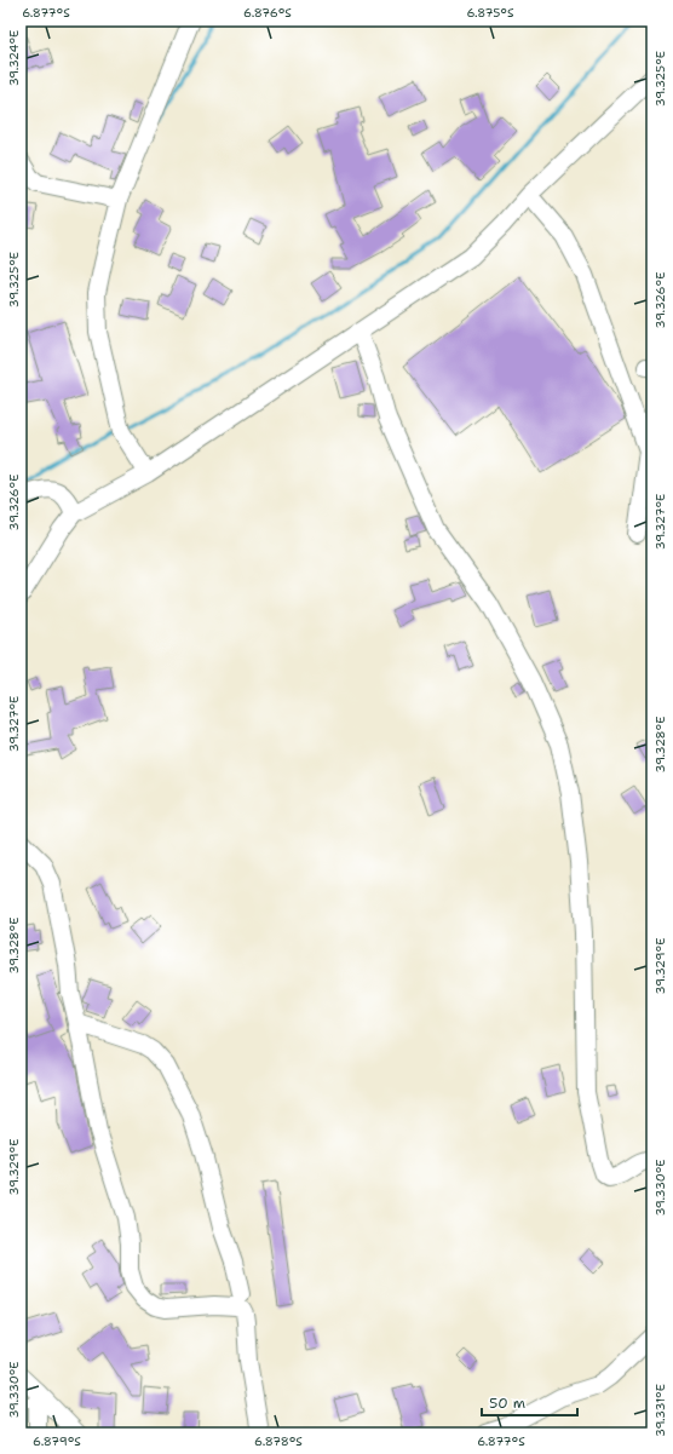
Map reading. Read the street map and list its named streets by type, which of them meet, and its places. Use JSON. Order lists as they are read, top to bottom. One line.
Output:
{"scale_bar":"50 m","coordinates":["6.877°S","6.876°S","6.875°S","39.324°E","39.325°E","39.326°E","39.327°E","39.328°E","39.329°E","39.330°E","39.331°E","6.879°S","6.878°S"]}
